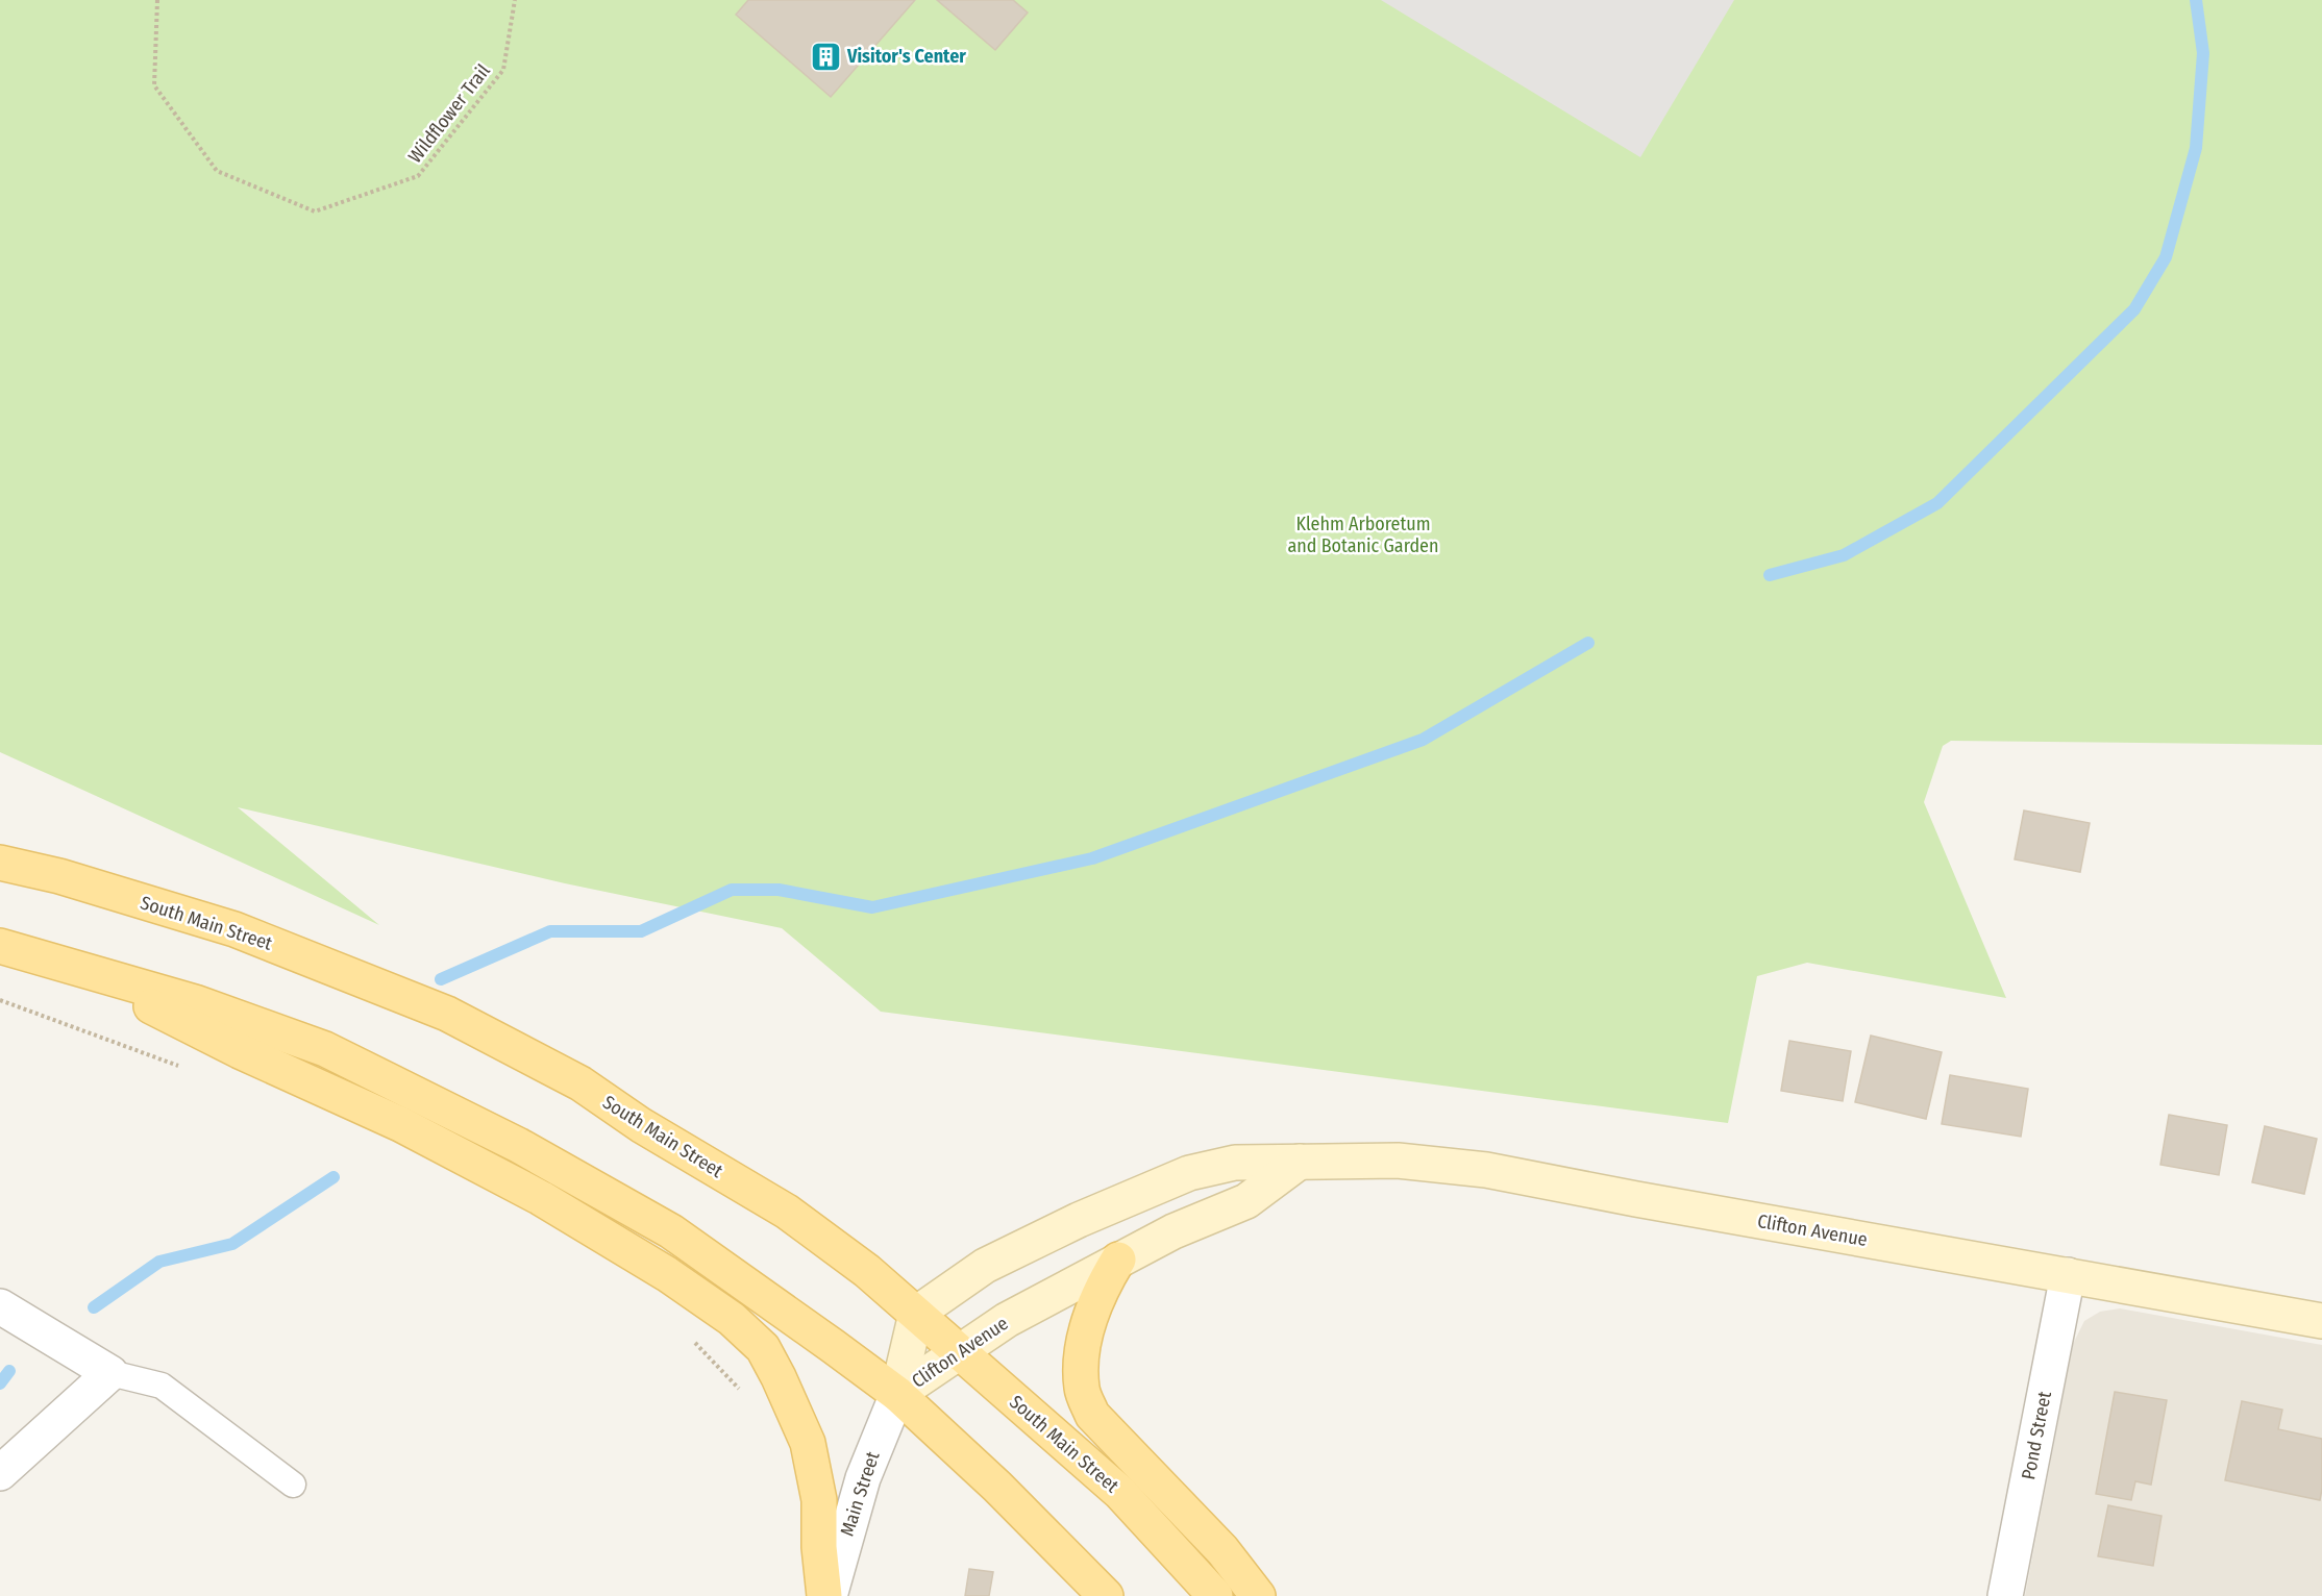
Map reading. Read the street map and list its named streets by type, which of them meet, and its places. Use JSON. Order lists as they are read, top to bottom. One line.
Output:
{"streets":{"main road":["South Main Street"],"street":["Clifton Avenue","Pond Street","Main Street"],"path":["Wildflower Trail"]},"crossings":[["South Main Street","Clifton Avenue"],["Clifton Avenue","Pond Street"],["Clifton Avenue","Main Street"]],"parks":["Klehm Arboretum and Botanic Garden"],"places":{"building":["Visitor's Center"]}}
